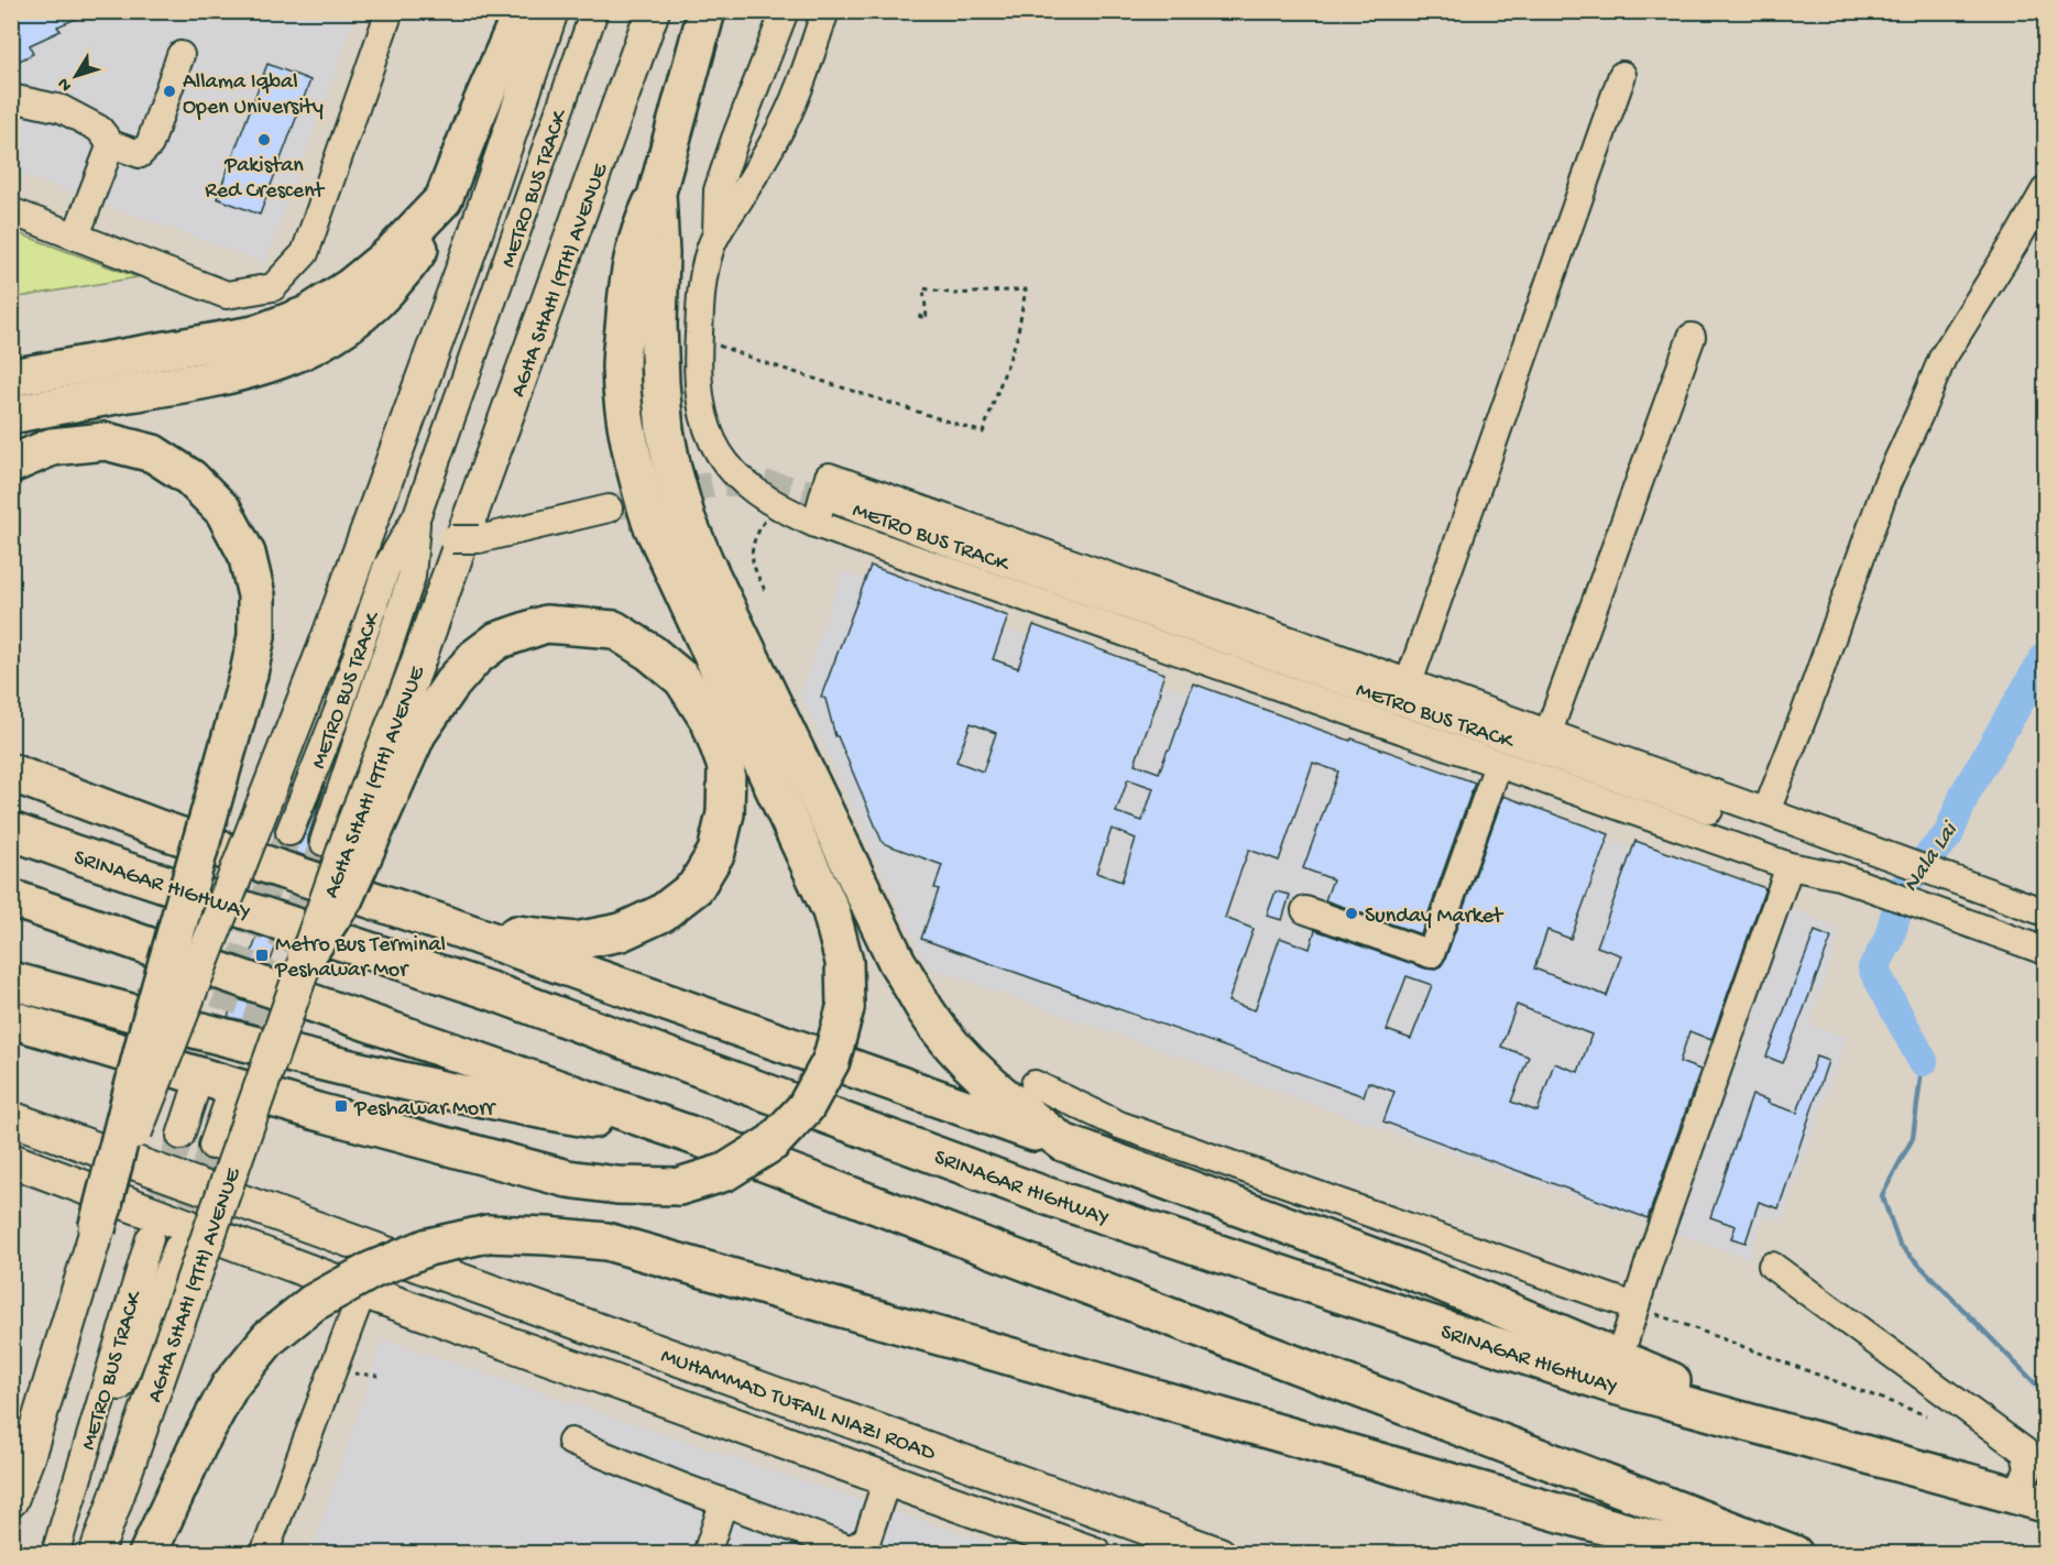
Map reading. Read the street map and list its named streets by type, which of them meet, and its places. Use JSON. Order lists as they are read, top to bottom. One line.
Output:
{"streets":{"highway":["SRINAGAR HIGHWAY"],"main road":["AGHA SHAHI (9TH) AVENUE","MUHAMMAD TUFAIL NIAZI ROAD"],"street":["METRO BUS TRACK"]},"water":["Nala Lai"],"places":{"other":["Allama Iqbal Open University","Pakistan Red Crescent","Sunday Market"],"transit":["Metro Bus Terminal Peshawar Mor","Peshawar Morr"]},"north":"bottom left"}
